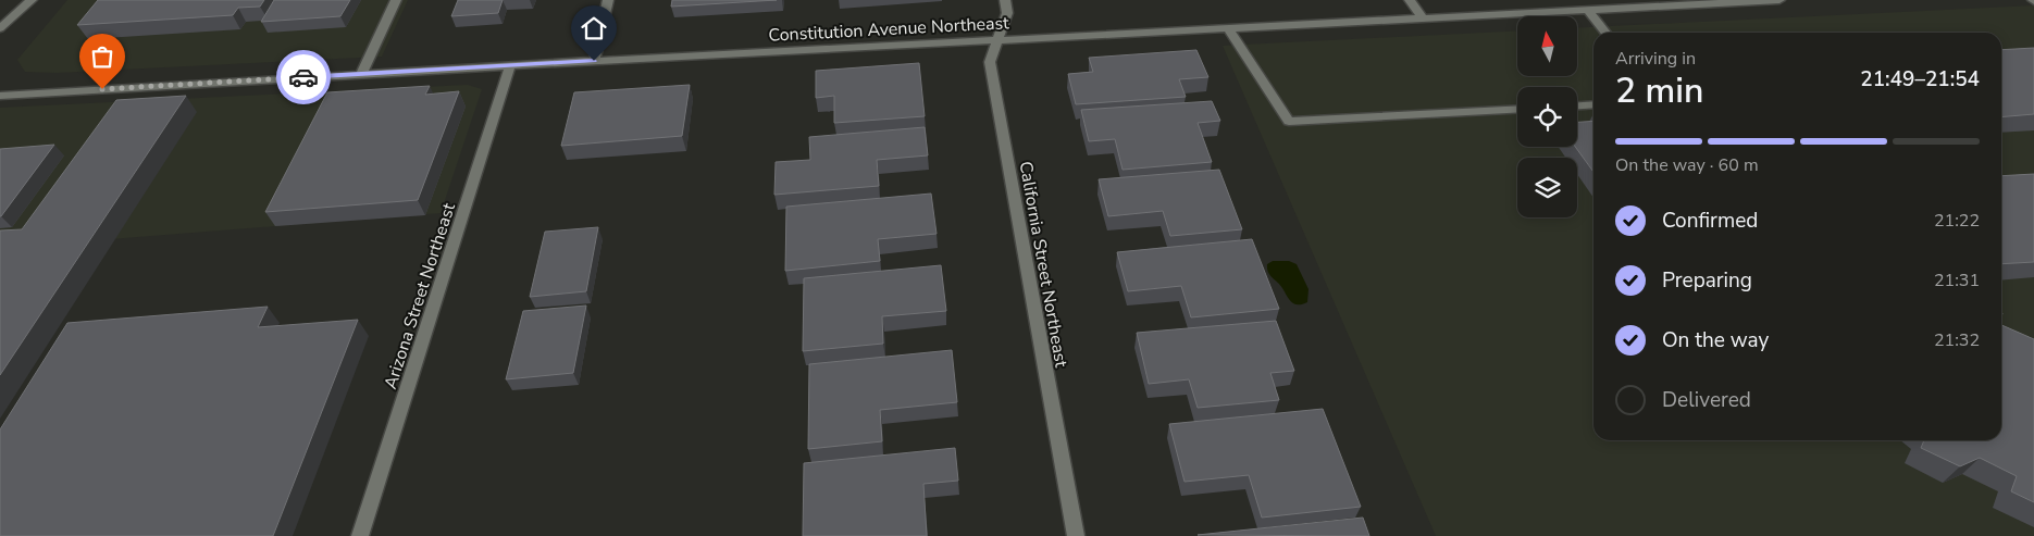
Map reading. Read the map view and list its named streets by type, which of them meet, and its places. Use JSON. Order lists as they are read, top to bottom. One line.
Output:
{"streets":{"street":["Constitution Avenue Northeast","California Street Northeast","Arizona Street Northeast"]},"crossings":[["Constitution Avenue Northeast","California Street Northeast"],["Constitution Avenue Northeast","Arizona Street Northeast"]],"north":"top","page":{"heading":["2 min","Arriving in","21:49–21:54"],"bar":"On the way · 60 m","list":[["Confirmed","21:22"],["Preparing","21:31"],["On the way","21:32"],"Delivered"]}}
